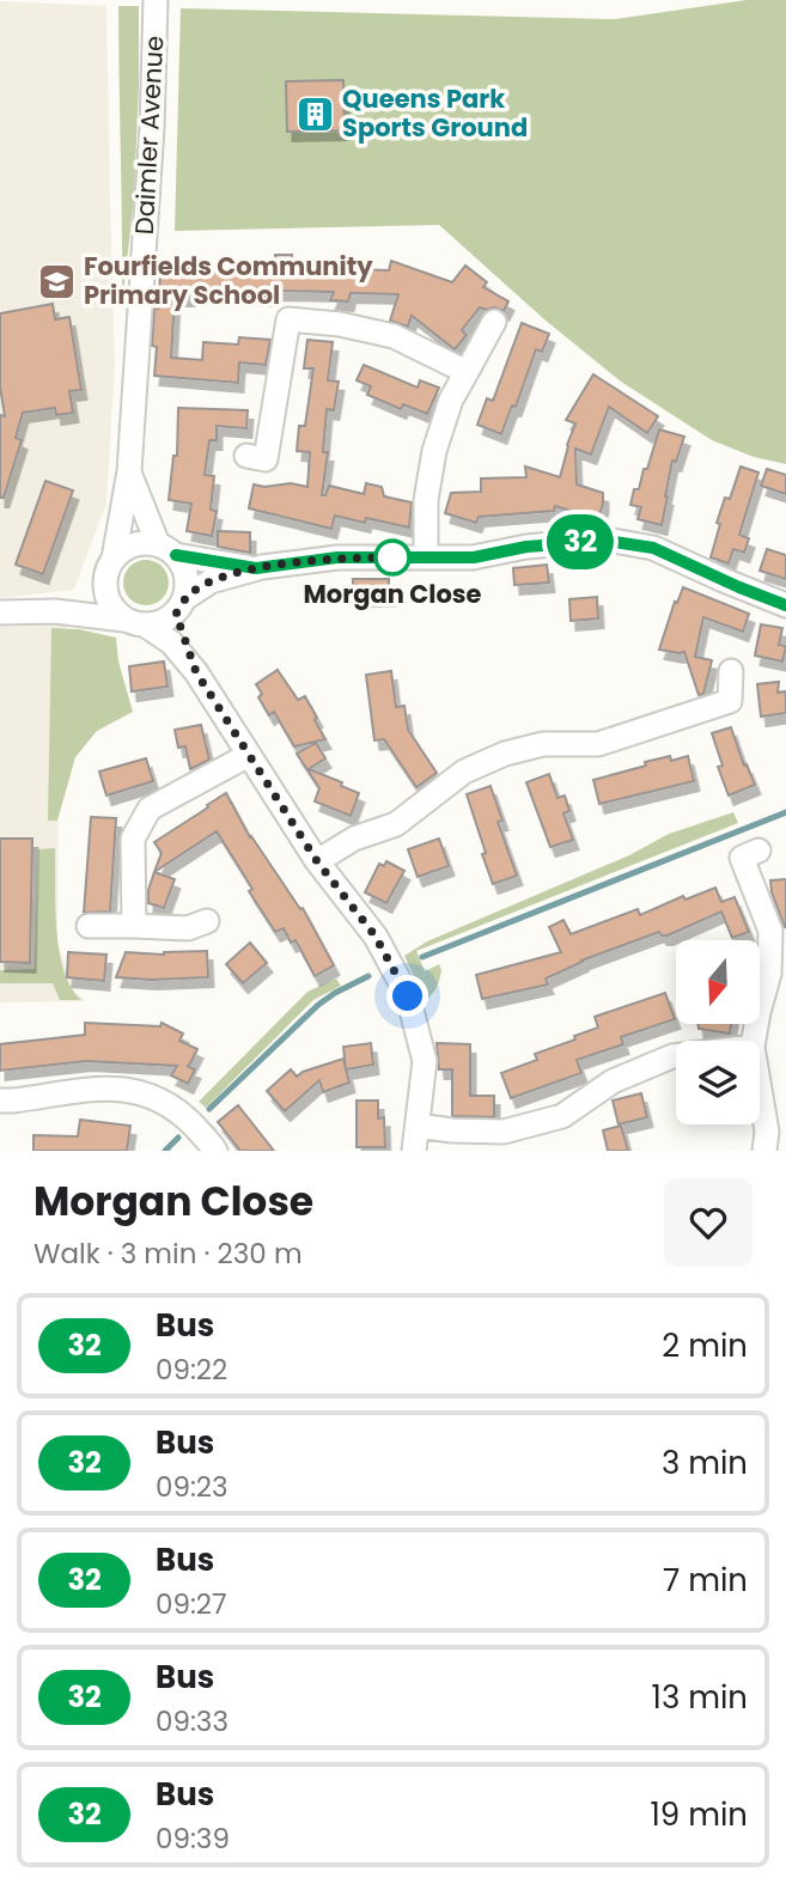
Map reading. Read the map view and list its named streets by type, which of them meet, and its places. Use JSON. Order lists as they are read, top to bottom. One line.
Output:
{"streets":{"street":["Daimler Avenue"]},"places":{"building":["Queens Park Sports Ground"],"school or university":["Fourfields Community Primary School"],"other":["Morgan Close"]},"lines":["bus line 32"],"north":"bottom","page":{"on_map":"32","heading":["Morgan Close","Walk · 3 min · 230 m"],"list":[{"mark":"32","name":"Bus","note":"09:22","value":"2 min"},{"mark":"32","name":"Bus","note":"09:23","value":"3 min"},{"mark":"32","name":"Bus","note":"09:27","value":"7 min"},{"mark":"32","name":"Bus","note":"09:33","value":"13 min"},{"mark":"32","name":"Bus","note":"09:39","value":"19 min"}]}}
